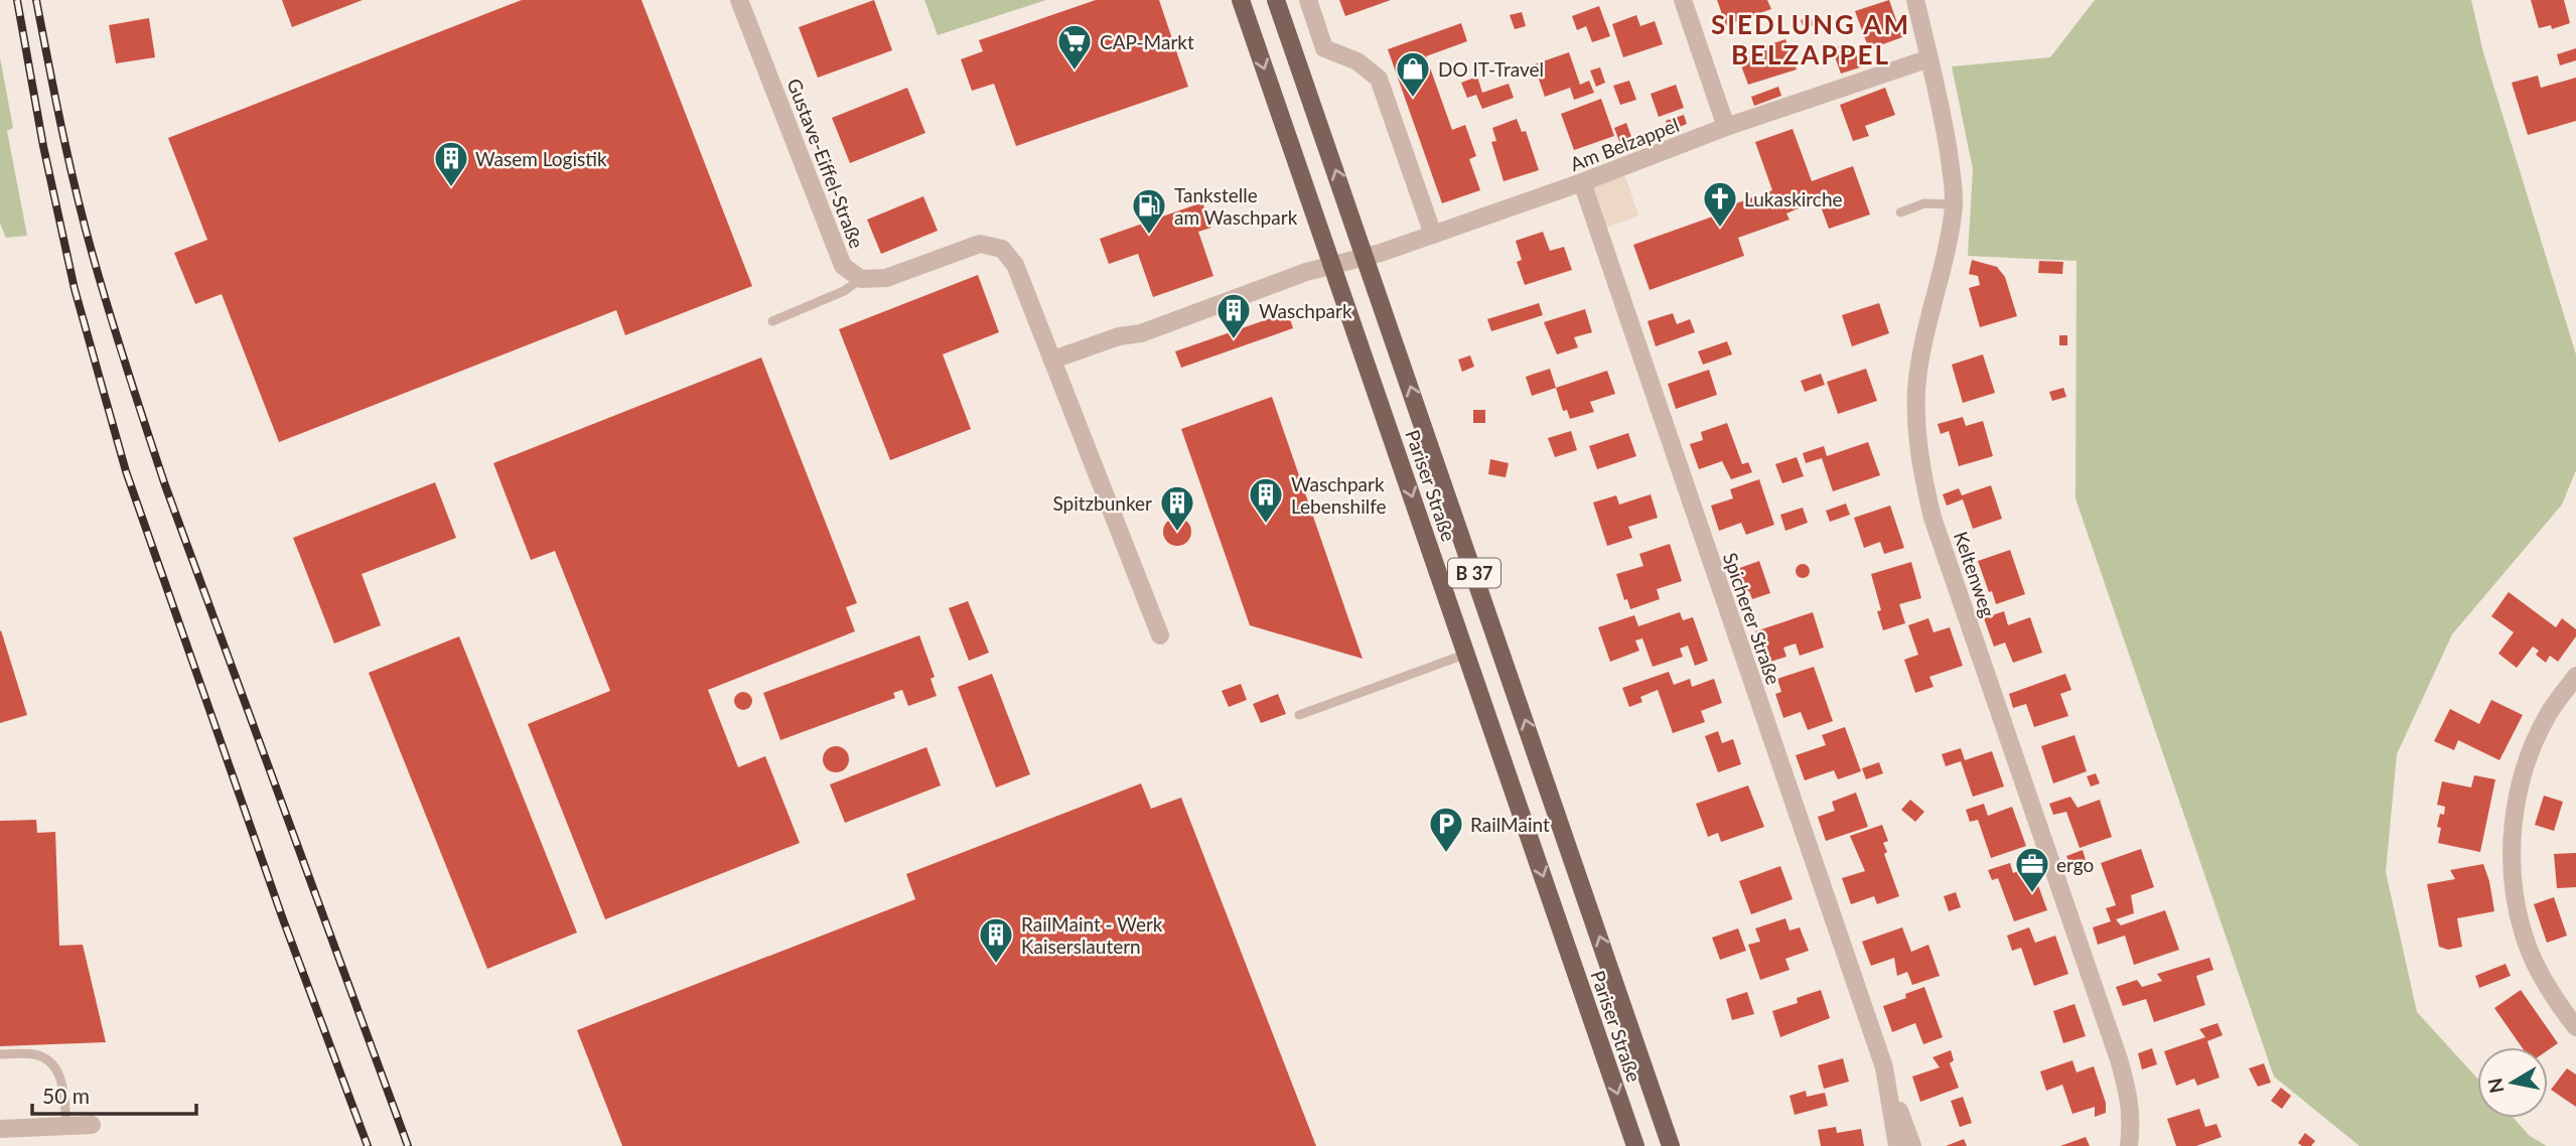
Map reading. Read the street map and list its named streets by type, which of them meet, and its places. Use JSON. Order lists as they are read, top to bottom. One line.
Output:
{"streets":{"main road":["Pariser Straße","B 37"],"street":["Am Belzappel","Gustave-Eiffel-Straße","Keltenweg","Spicherer Straße"]},"crossings":[["Am Belzappel","Pariser Straße"],["Am Belzappel","Keltenweg"],["Am Belzappel","Spicherer Straße"]],"districts":["SIEDLUNG AM BELZAPPEL"],"places":{"supermarket":["CAP-Markt"],"shop":["DO IT-Travel"],"building":["Wasem Logistik","Waschpark","Waschpark Lebenshilfe","Spitzbunker","RailMaint - Werk Kaiserslautern"],"church":["Lukaskirche"],"fuel station":["Tankstelle am Waschpark"],"parking":["RailMaint"],"office":["ergo"]},"scale_bar":"50 m","north":"left"}
